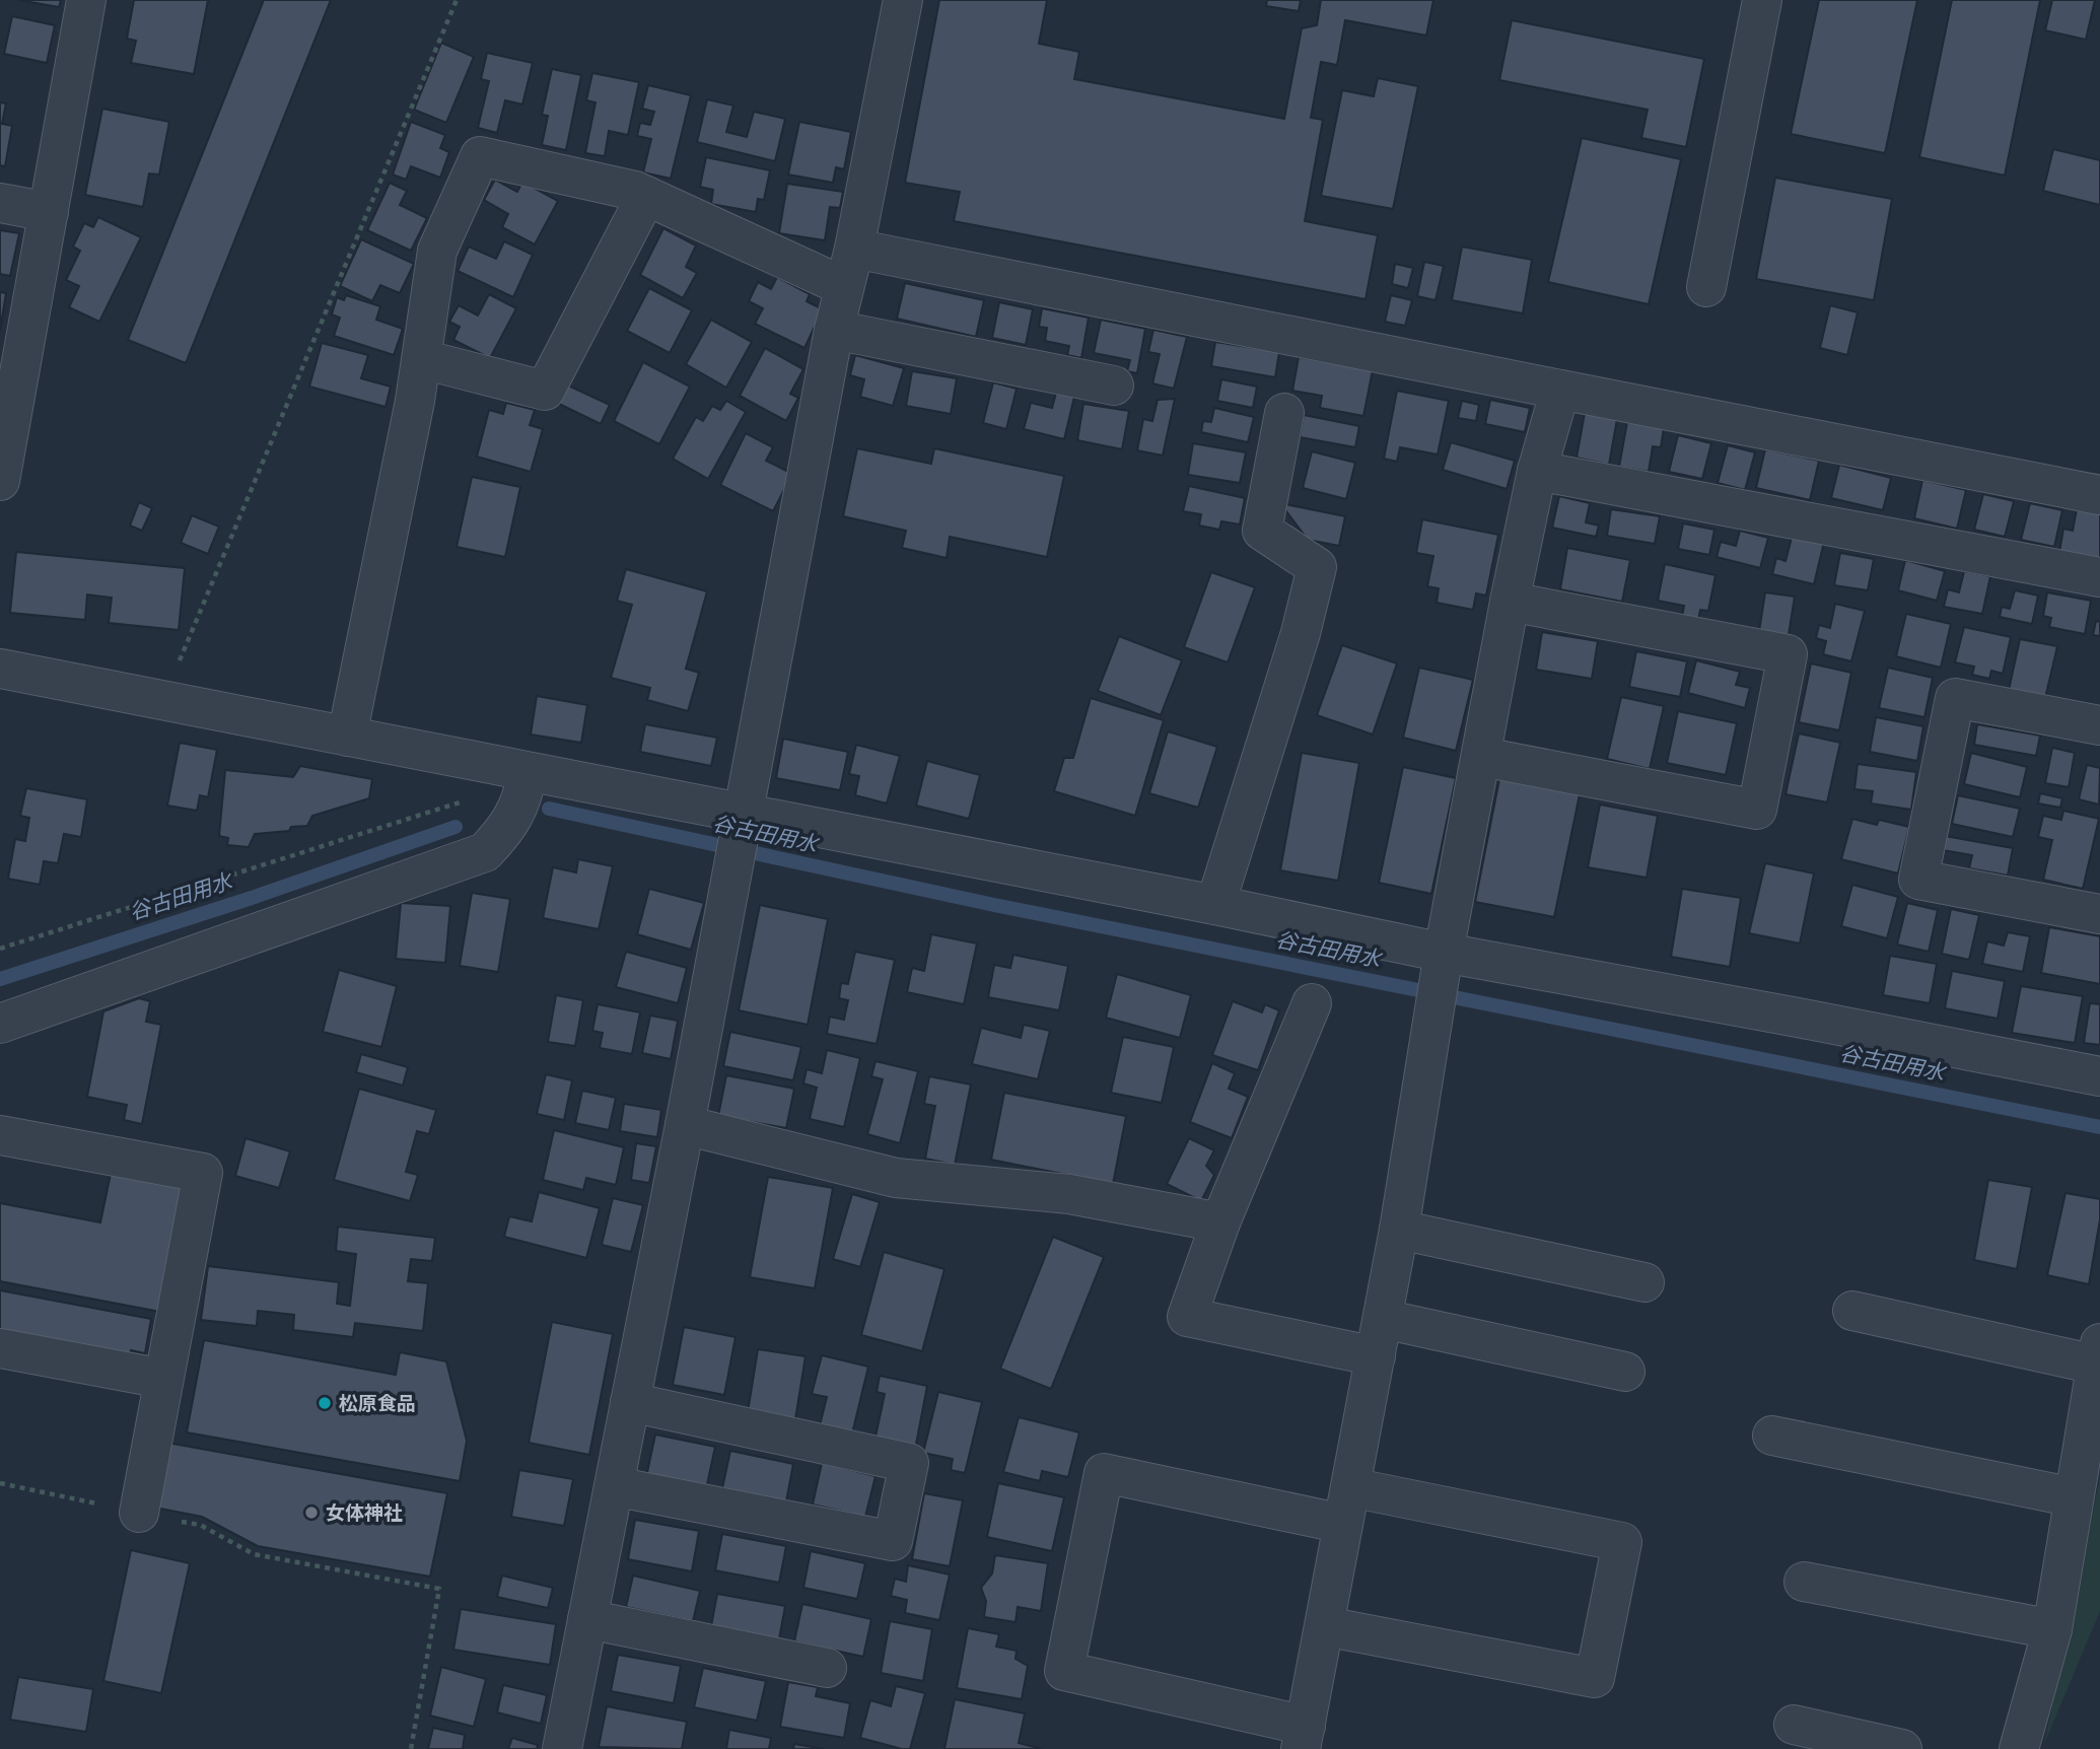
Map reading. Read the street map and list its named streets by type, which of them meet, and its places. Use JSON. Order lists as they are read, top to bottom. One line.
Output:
{"water":["谷古田用水"],"places":["松原食品","女体神社"]}
